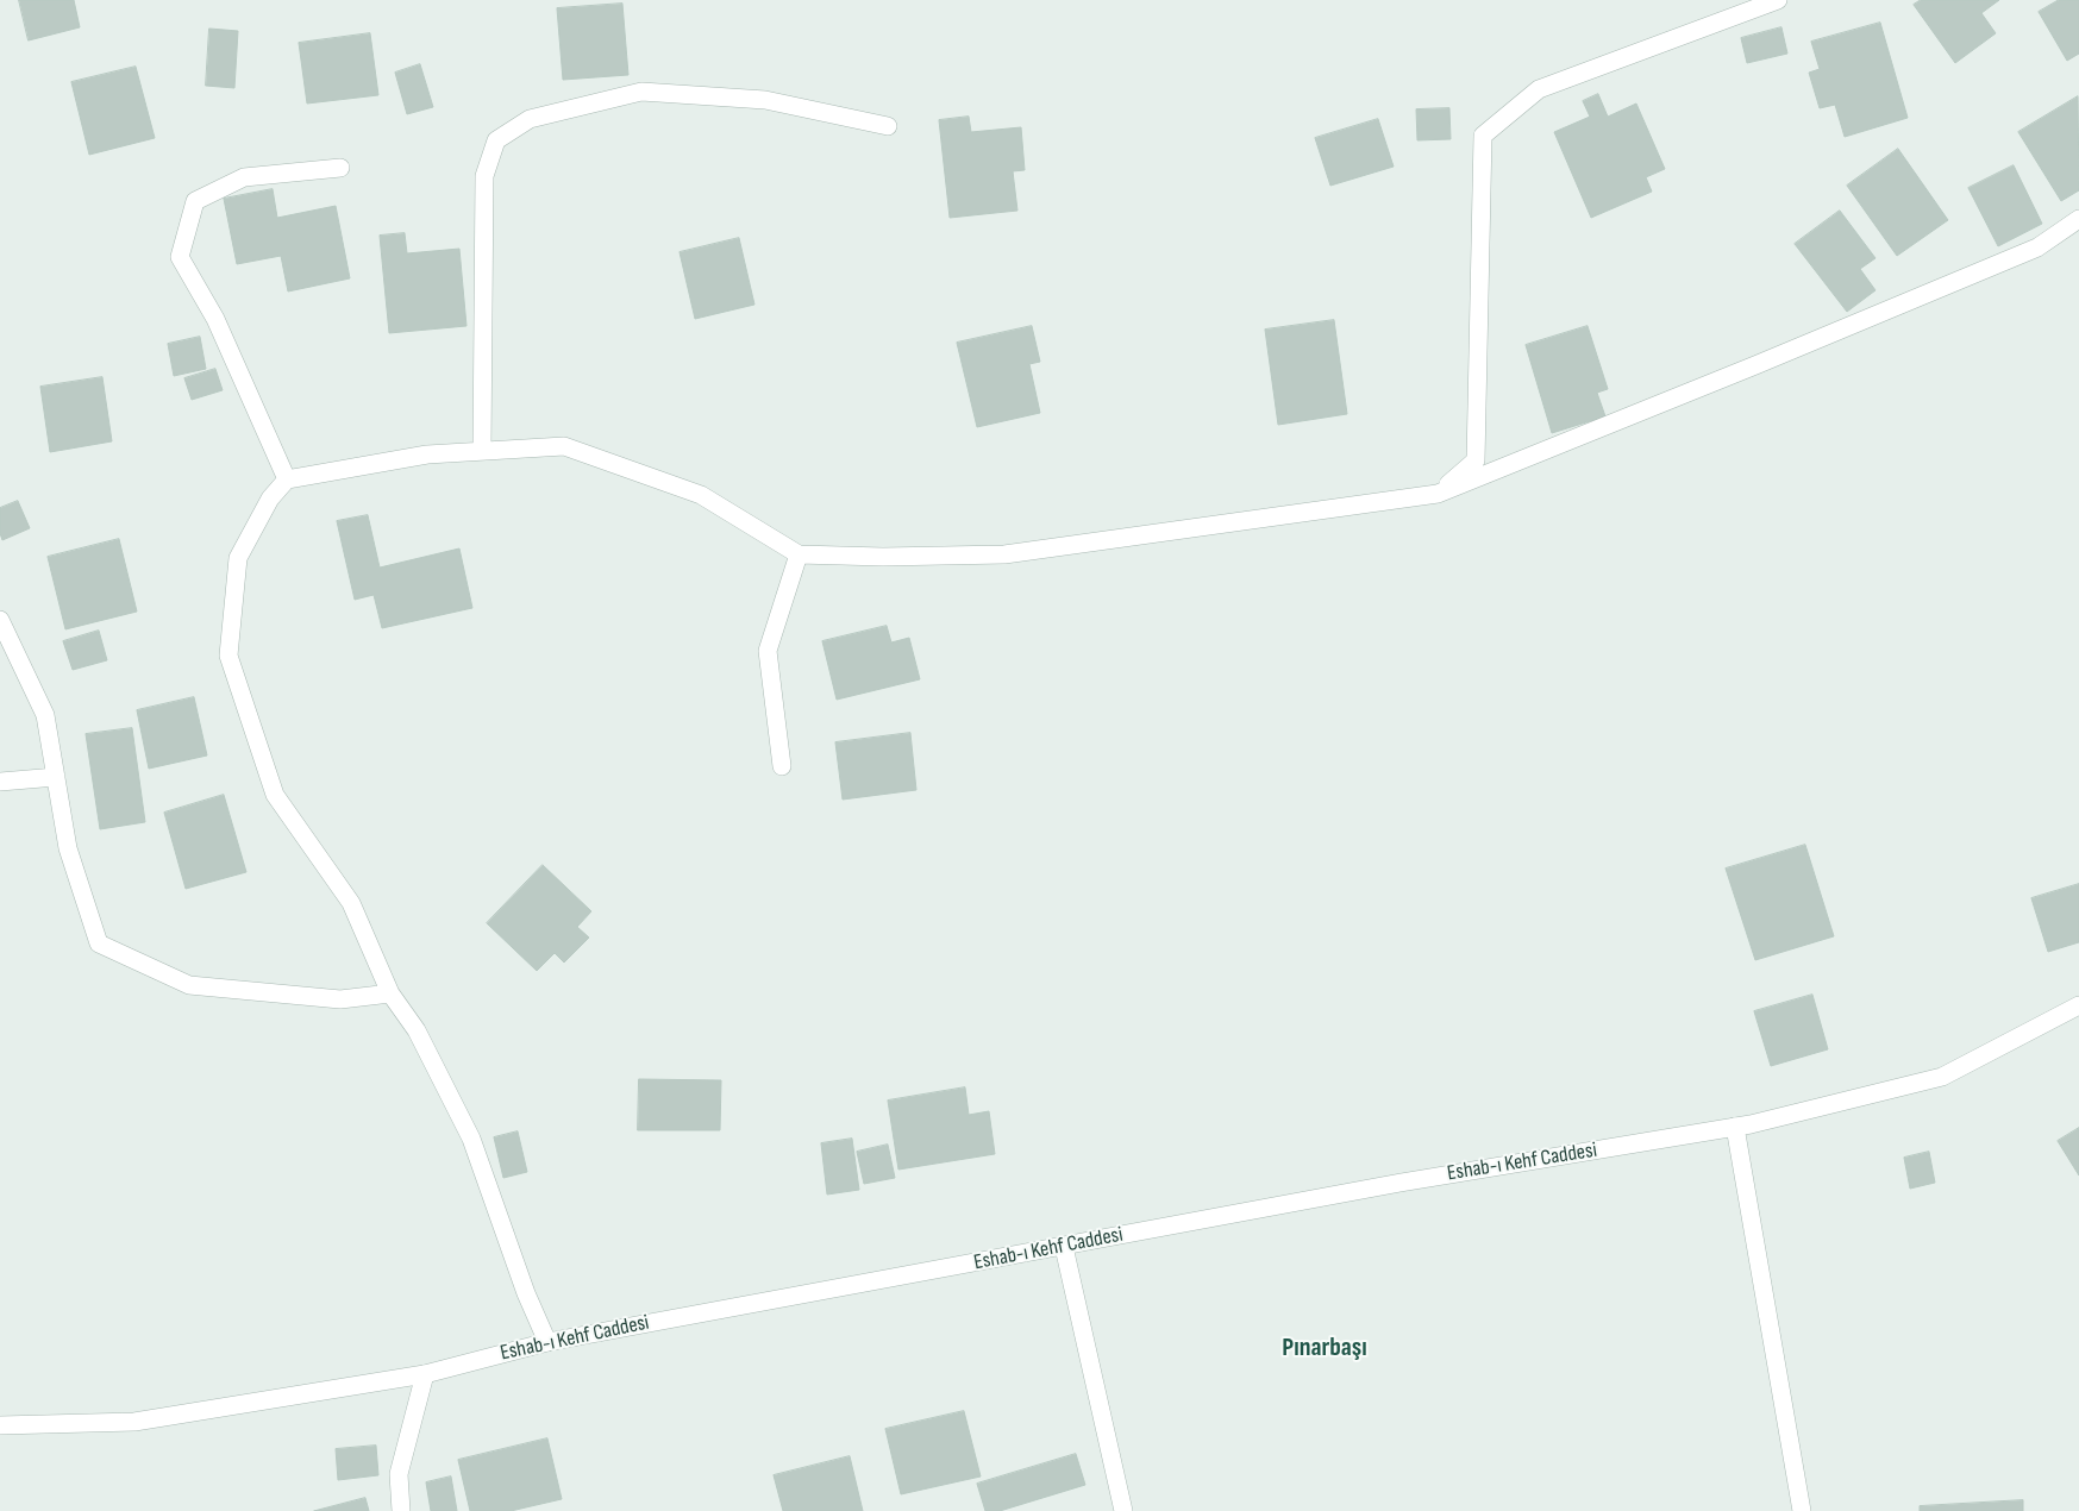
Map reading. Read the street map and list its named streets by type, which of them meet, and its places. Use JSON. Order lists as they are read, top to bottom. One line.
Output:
{"streets":{"street":["Eshab-ı Kehf Caddesi"]},"districts":["Pınarbaşı"]}
